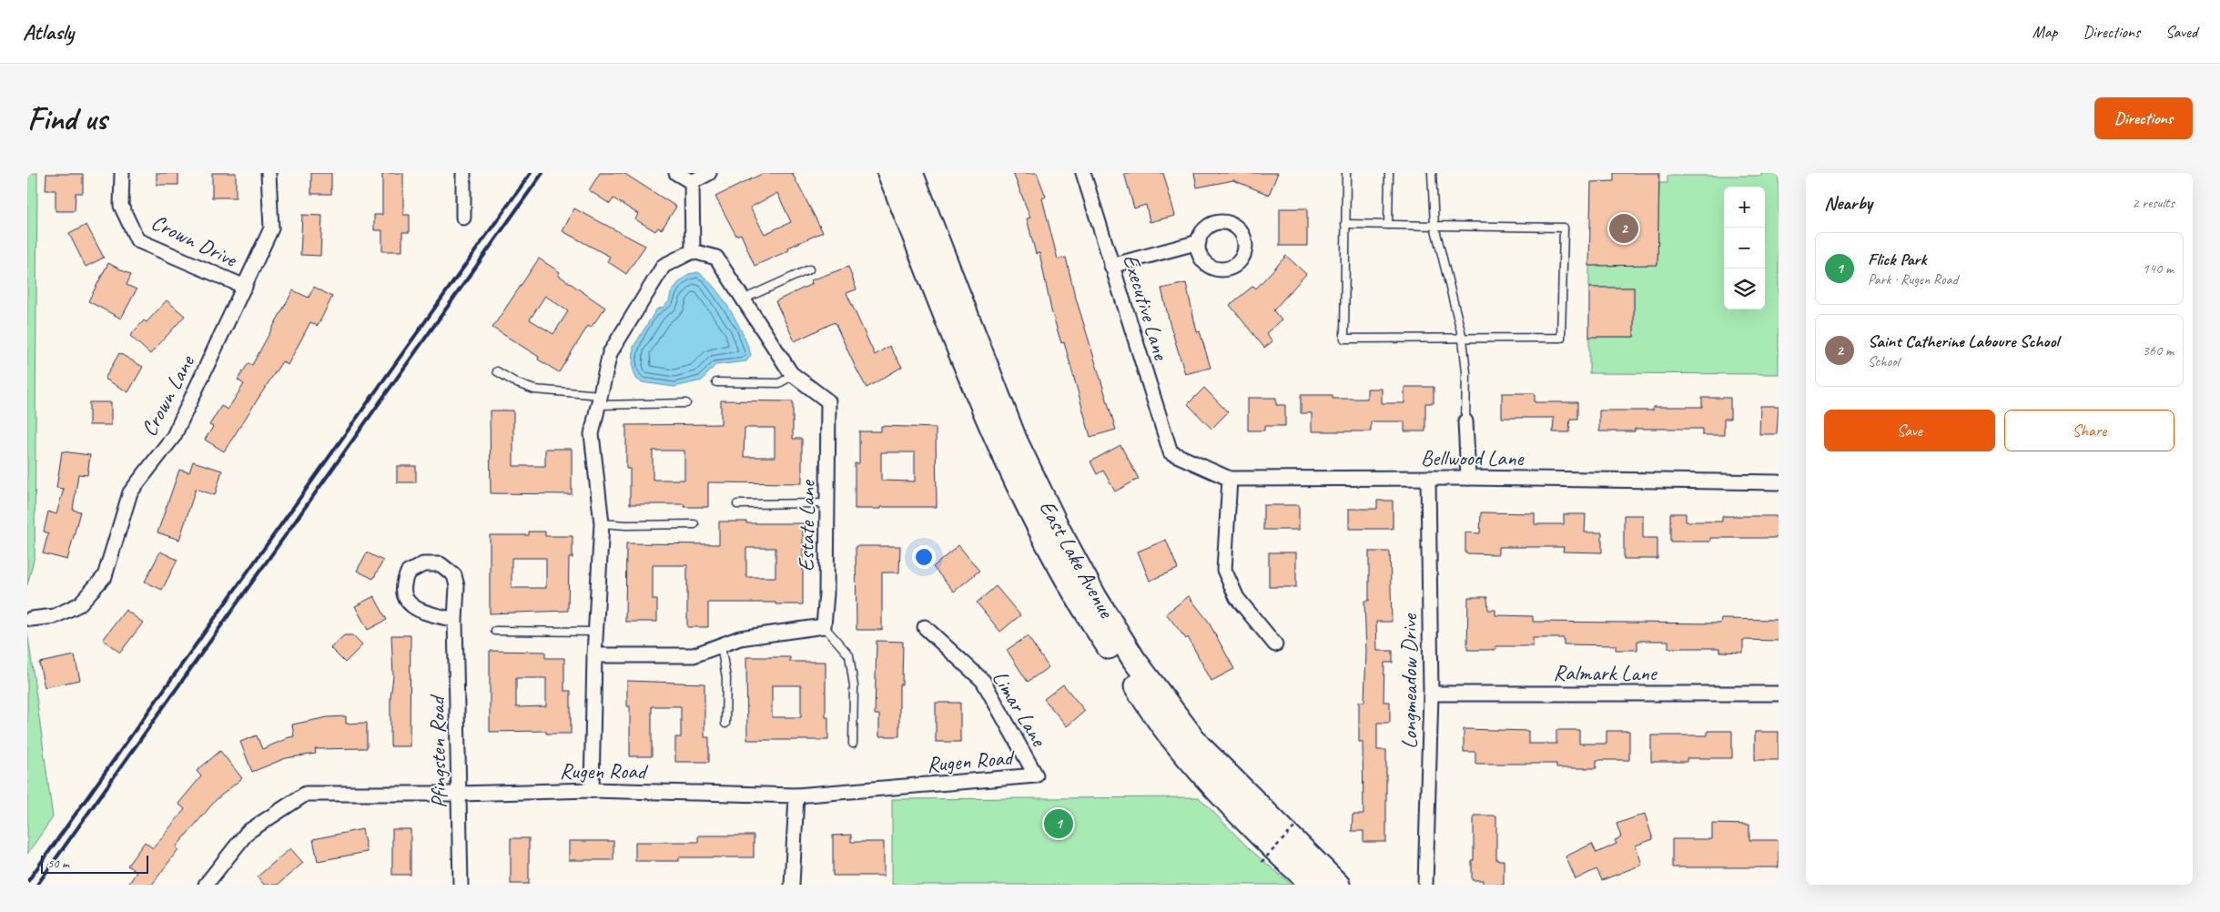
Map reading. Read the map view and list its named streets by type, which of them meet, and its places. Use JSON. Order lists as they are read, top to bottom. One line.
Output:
{"streets":{"main road":["East Lake Avenue"],"street":["Crown Drive","Executive Lane","Crown Lane","Bellwood Lane","Estate Lane","Ralmark Lane","Longmeadow Drive","Limar Lane","Pfingsten Road","Rugen Road"]},"crossings":[["Crown Drive","Crown Lane"],["Executive Lane","Bellwood Lane"],["Bellwood Lane","Longmeadow Drive"],["Ralmark Lane","Longmeadow Drive"],["Limar Lane","Rugen Road"],["Pfingsten Road","Rugen Road"]],"scale_bar":"50 m","page":{"header":"Atlasly","nav":["Map","Directions","Saved"],"buttons":["Directions",["Save","Share"]],"title":"Find us","heading":["Nearby","2 results"],"map_buttons":["+","−"],"pins":["2","1"],"list":[{"mark":"1","name":"Flick Park","note":"Park · Rugen Road","value":"140 m"},{"mark":"2","name":"Saint Catherine Laboure School","note":"School","value":"360 m"}],"scale":"50 m"}}
